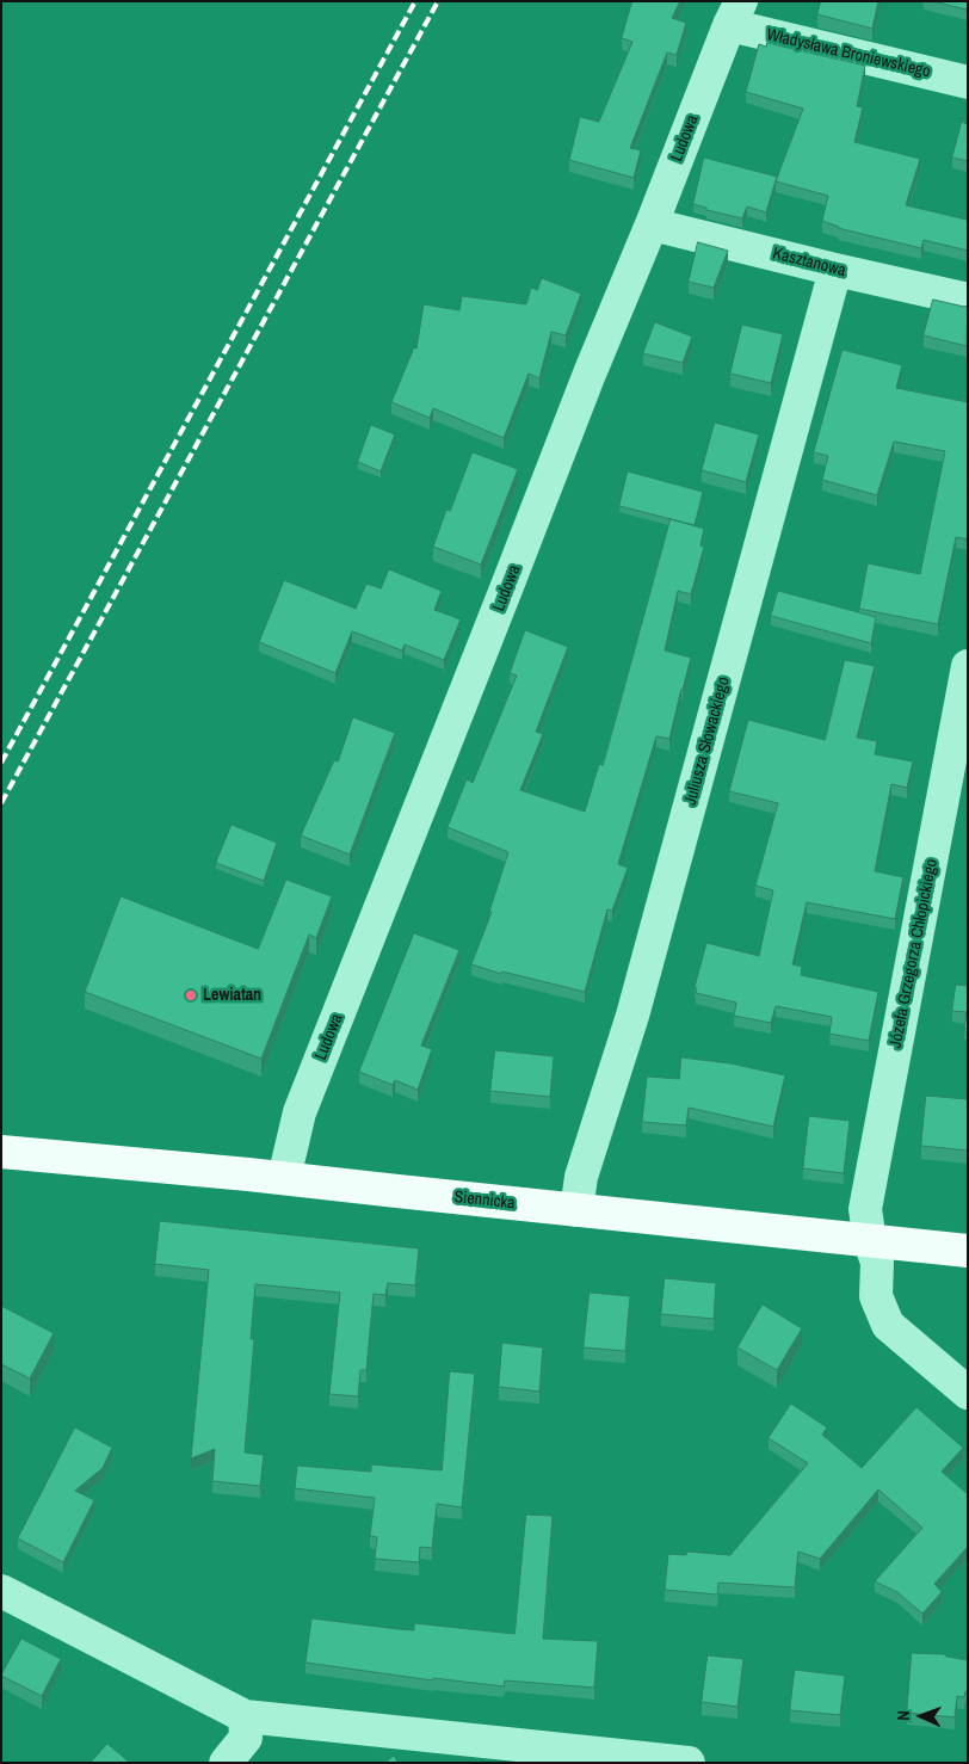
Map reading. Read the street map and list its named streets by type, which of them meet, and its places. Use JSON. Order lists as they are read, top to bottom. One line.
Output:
{"streets":{"main road":["Siennicka"],"street":["Władysława Broniewskiego","Ludowa","Kasztanowa","Juliusza Słowackiego","Józefa Grzegorza Chłopickiego"]},"crossings":[["Władysława Broniewskiego","Ludowa"],["Ludowa","Kasztanowa"],["Ludowa","Siennicka"],["Kasztanowa","Juliusza Słowackiego"],["Juliusza Słowackiego","Siennicka"],["Józefa Grzegorza Chłopickiego","Siennicka"]],"places":["Lewiatan"],"north":"left"}
